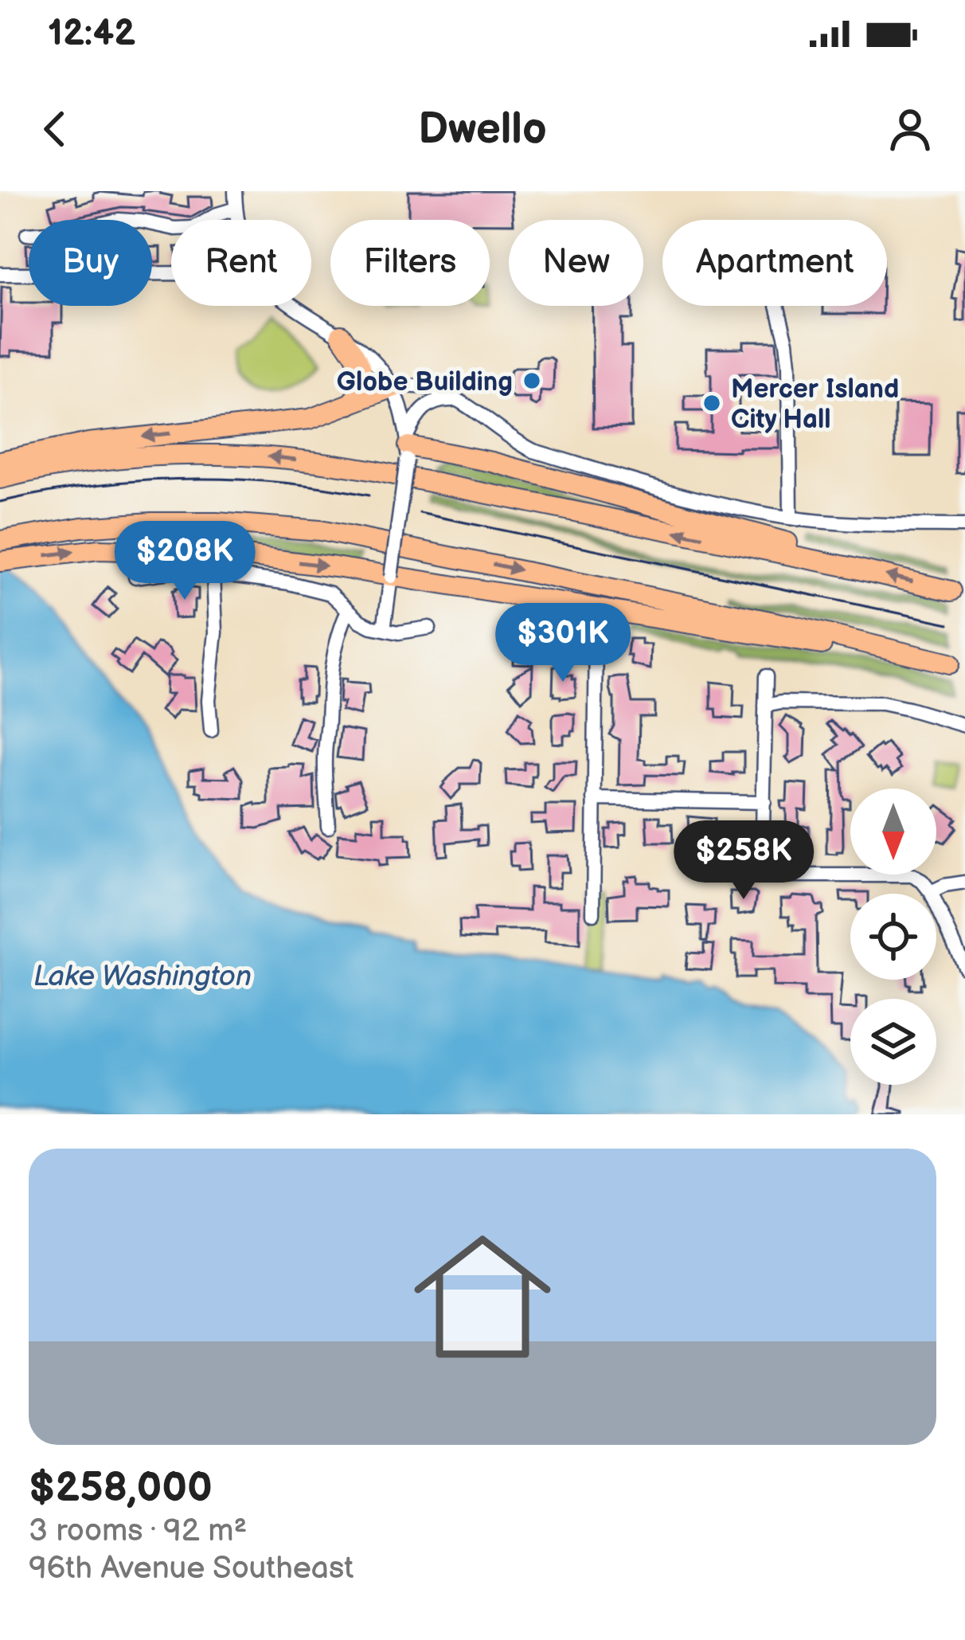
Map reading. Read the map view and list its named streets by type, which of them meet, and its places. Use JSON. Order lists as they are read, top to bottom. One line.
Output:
{"water":["Lake Washington"],"places":["Globe Building","Mercer Island City Hall"],"north":"bottom","page":{"status":"12:42","header":"Dwello","chip":["Buy","Rent","Filters","New","Apartment"],"price":["$208K","$301K","$258K"],"list":[{"name":"$258,000","note":"3 rooms · 92 m² · 96th Avenue Southeast"}]}}
